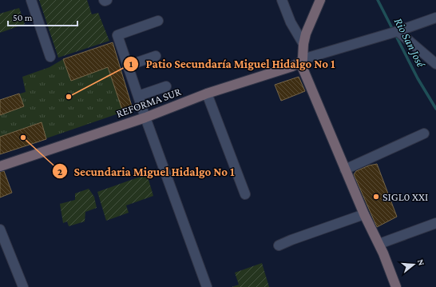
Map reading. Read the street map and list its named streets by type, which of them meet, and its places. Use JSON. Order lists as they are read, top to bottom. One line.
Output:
{"streets":{"main road":["REFORMA SUR"]},"water":["Rio San José"],"places":["Patio Secundaría Miguel Hidalgo No 1","Secundaria Miguel Hidalgo No 1","SIGL0 XXI"],"scale_bar":"50 m","north":"right"}
